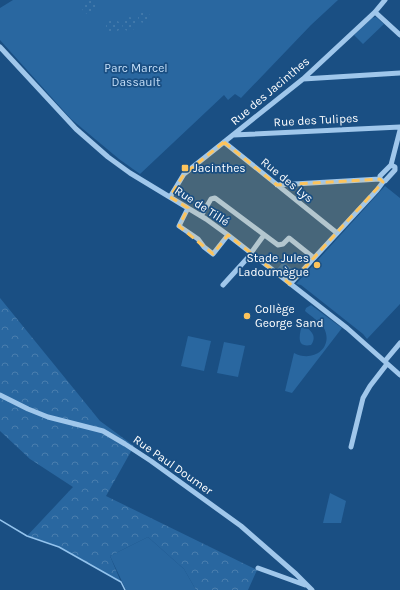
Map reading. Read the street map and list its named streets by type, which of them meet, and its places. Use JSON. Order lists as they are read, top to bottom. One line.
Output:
{"streets":{"street":["Rue des Jacinthes","Rue des Tulipes","Rue des Lys","Rue de Tillé","Rue Paul Doumer"]},"crossings":[["Rue des Jacinthes","Rue des Tulipes"],["Rue des Jacinthes","Rue des Lys"],["Rue des Jacinthes","Rue de Tillé"]],"parks":["Parc Marcel Dassault"],"places":{"transit":["Jacinthes"],"other":["Stade Jules Ladoumègue","Collège George Sand"]}}
